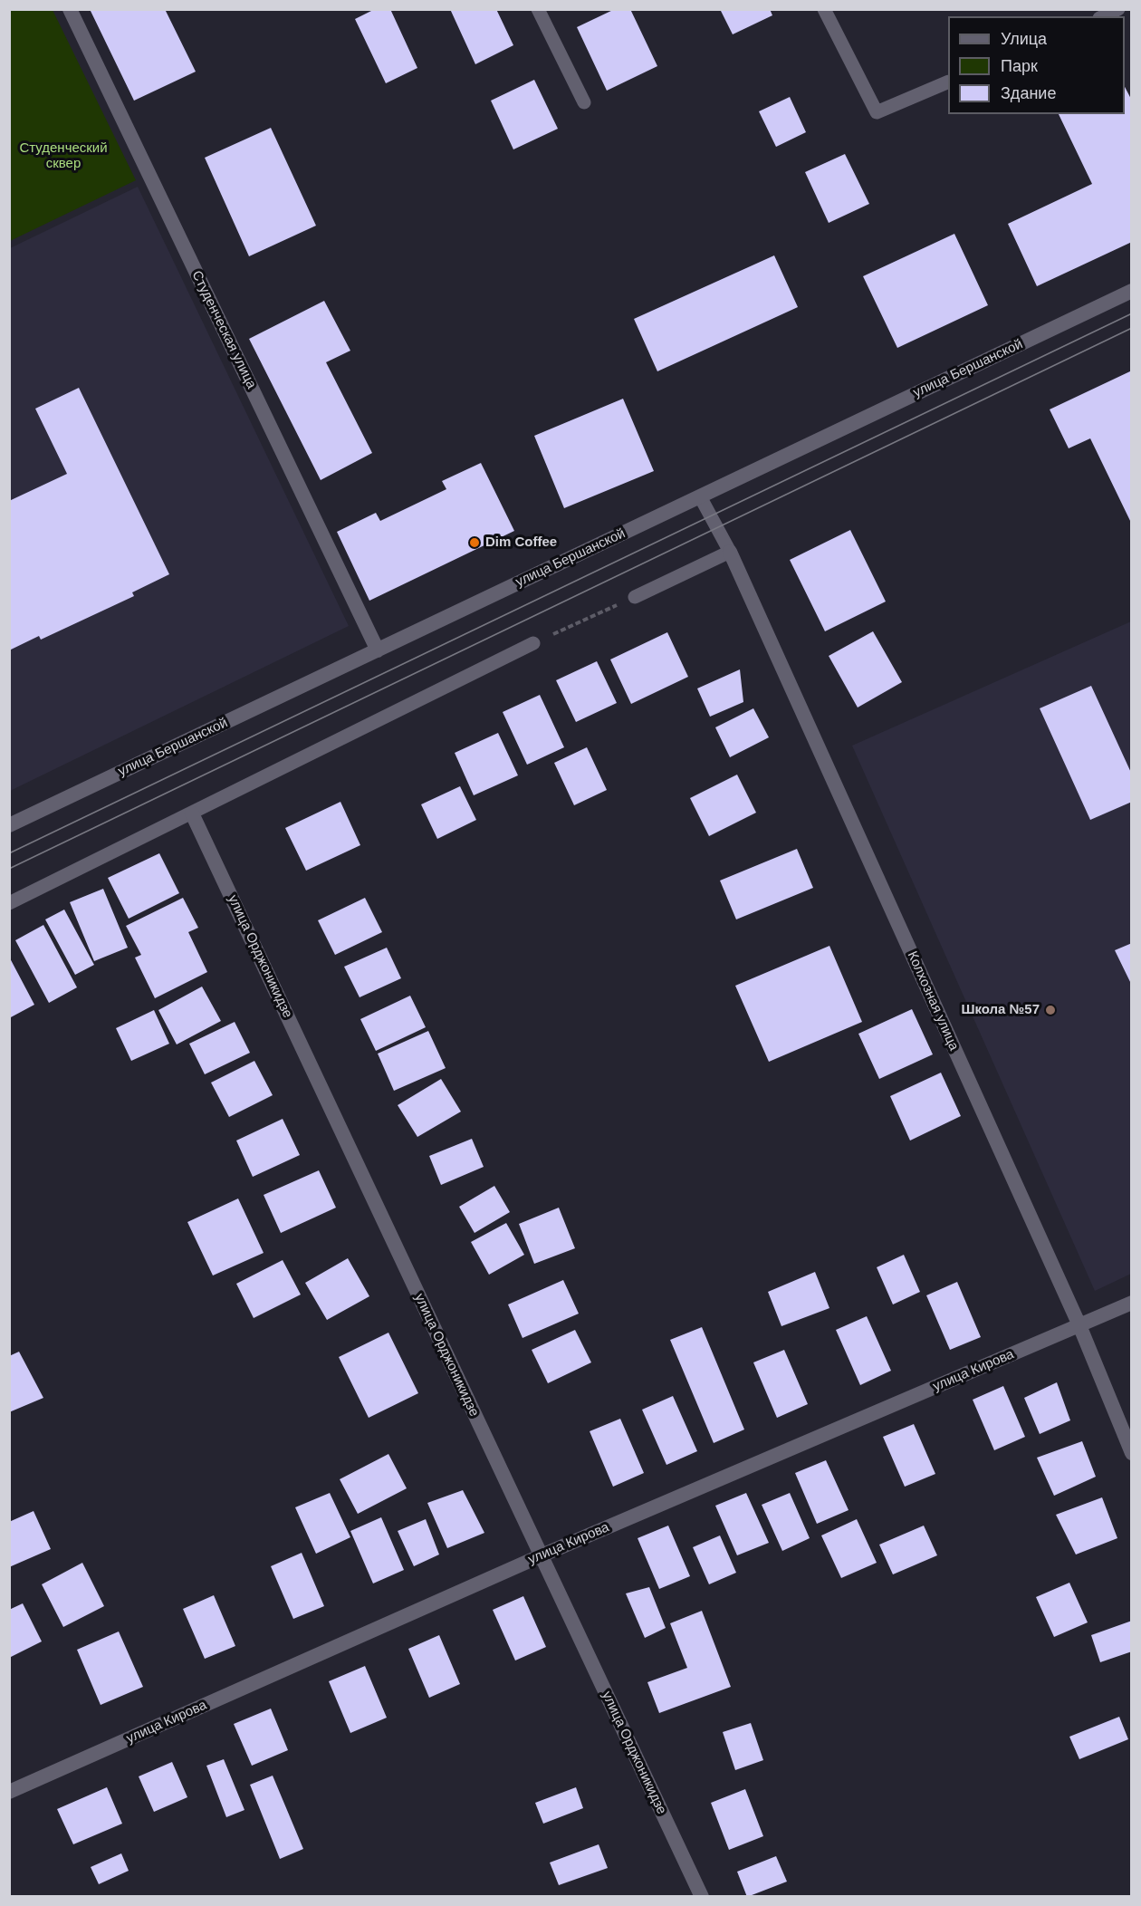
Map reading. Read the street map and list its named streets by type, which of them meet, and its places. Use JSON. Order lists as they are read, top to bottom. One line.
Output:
{"streets":{"street":["Студенческая улица","улица Бершанской","улица Орджоникидзе","Колхозная улица","улица Кирова"]},"crossings":[["Студенческая улица","улица Бершанской"],["улица Орджоникидзе","улица Кирова"],["Колхозная улица","улица Кирова"]],"parks":["Студенческий сквер"],"places":["Dim Coffee","Школа №57"],"legend":["Улица","Парк","Здание"]}
